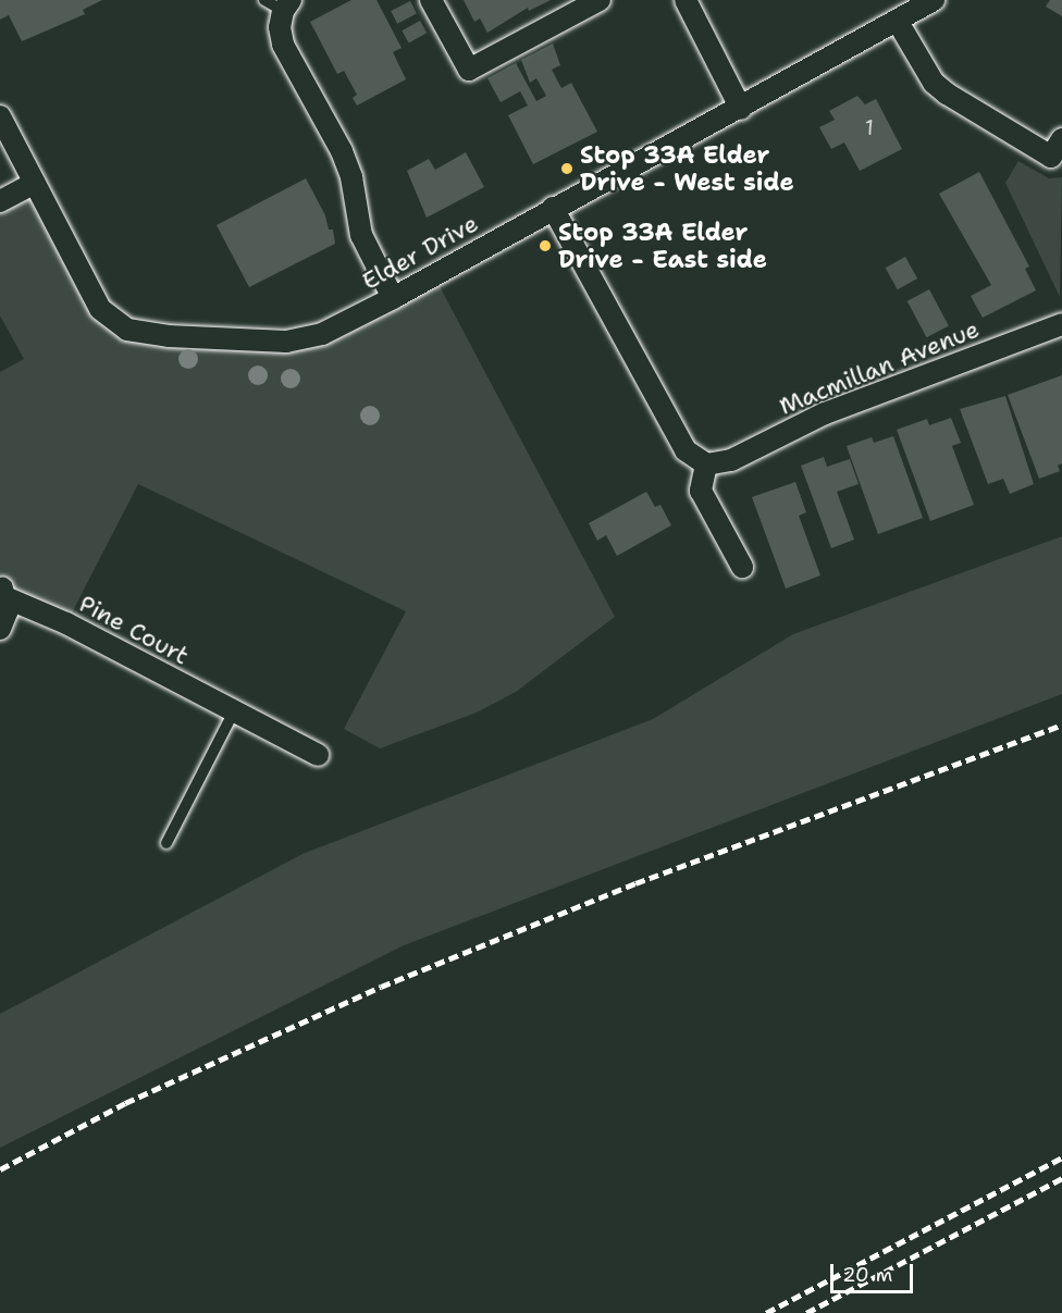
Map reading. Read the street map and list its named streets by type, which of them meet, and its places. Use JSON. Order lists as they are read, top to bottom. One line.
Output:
{"streets":{"street":["Elder Drive","Macmillan Avenue","Pine Court"]},"places":["Stop 33A Elder Drive - West side","Stop 33A Elder Drive - East side"],"house_numbers":["1"],"scale_bar":"20 m"}
